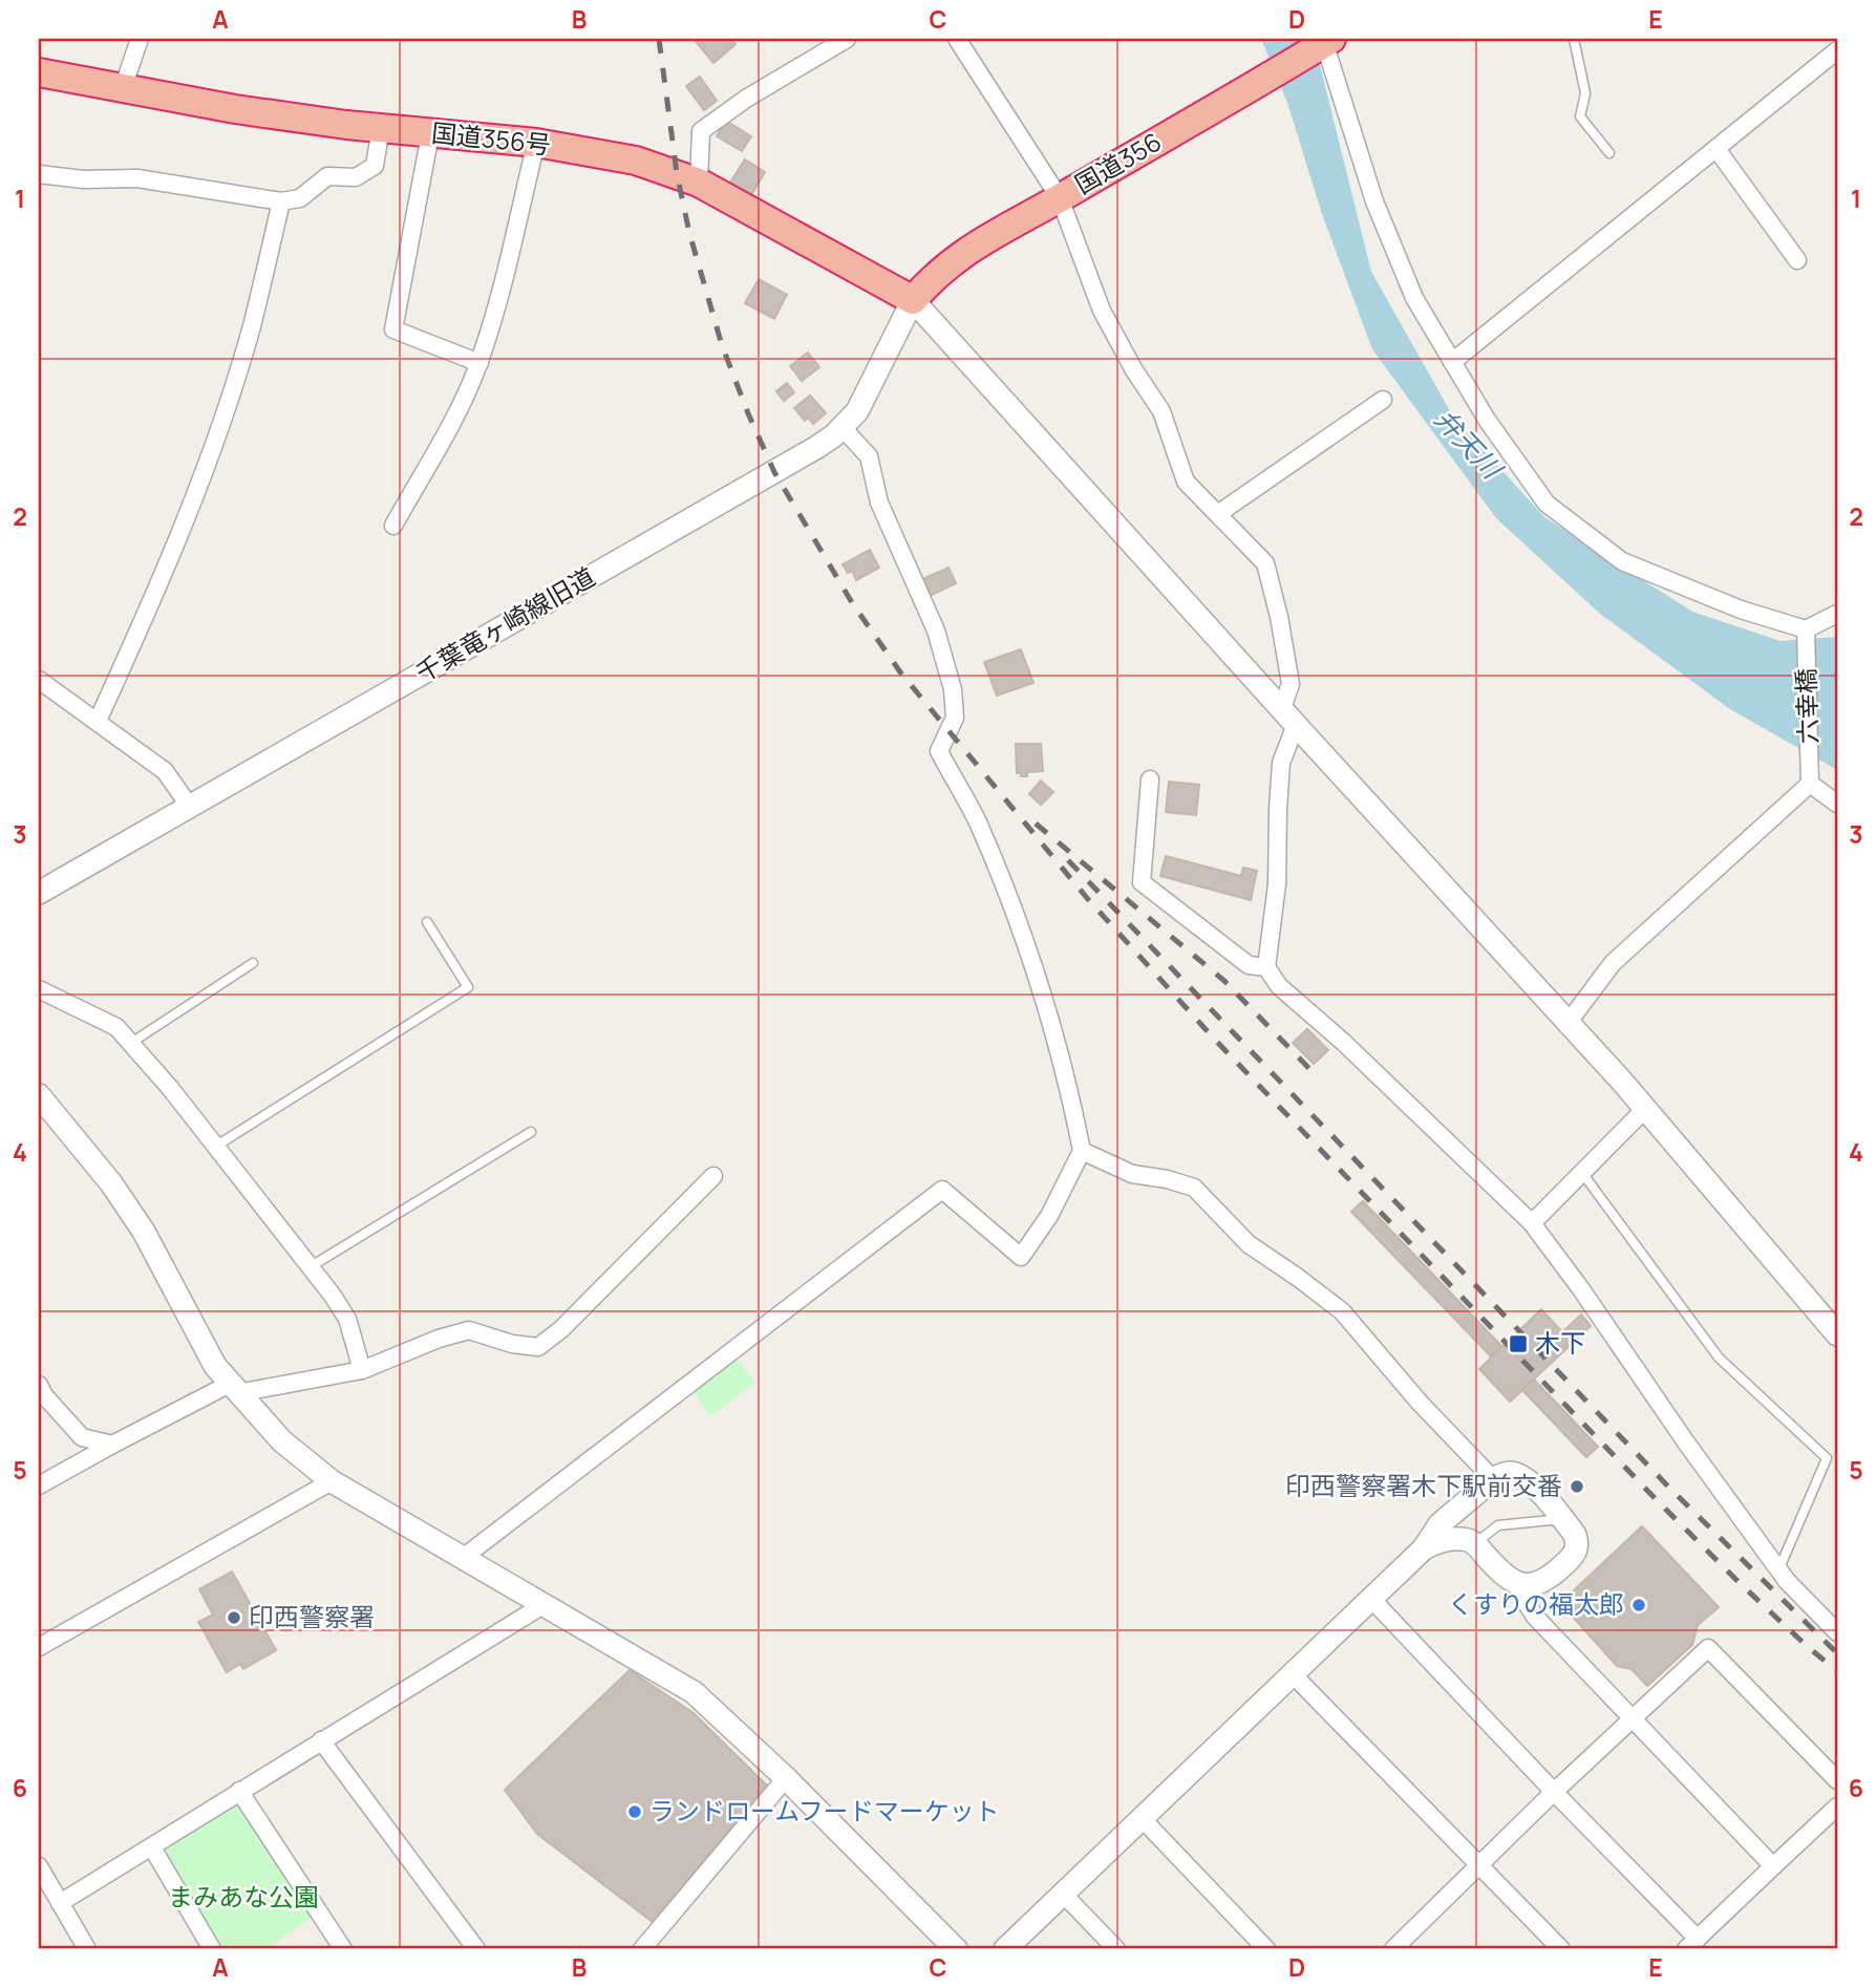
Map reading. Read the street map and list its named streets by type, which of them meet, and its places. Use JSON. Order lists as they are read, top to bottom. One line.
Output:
{"streets":{"highway":["国道356号","国道356"],"street":["千葉竜ヶ崎線旧道","六幸橋"]},"crossings":[["国道356号","国道356"],["国道356号","千葉竜ヶ崎線旧道"],["国道356","千葉竜ヶ崎線旧道"]],"water":["弁天川"],"parks":["まみあな公園"],"places":{"transit":["木下"],"other":["印西警察署木下駅前交番","くすりの福太郎","印西警察署","ランドロームフードマーケット"]},"grid":{"columns":["A","B","C","D","E"],"rows":["1","2","3","4","5","6"]}}
